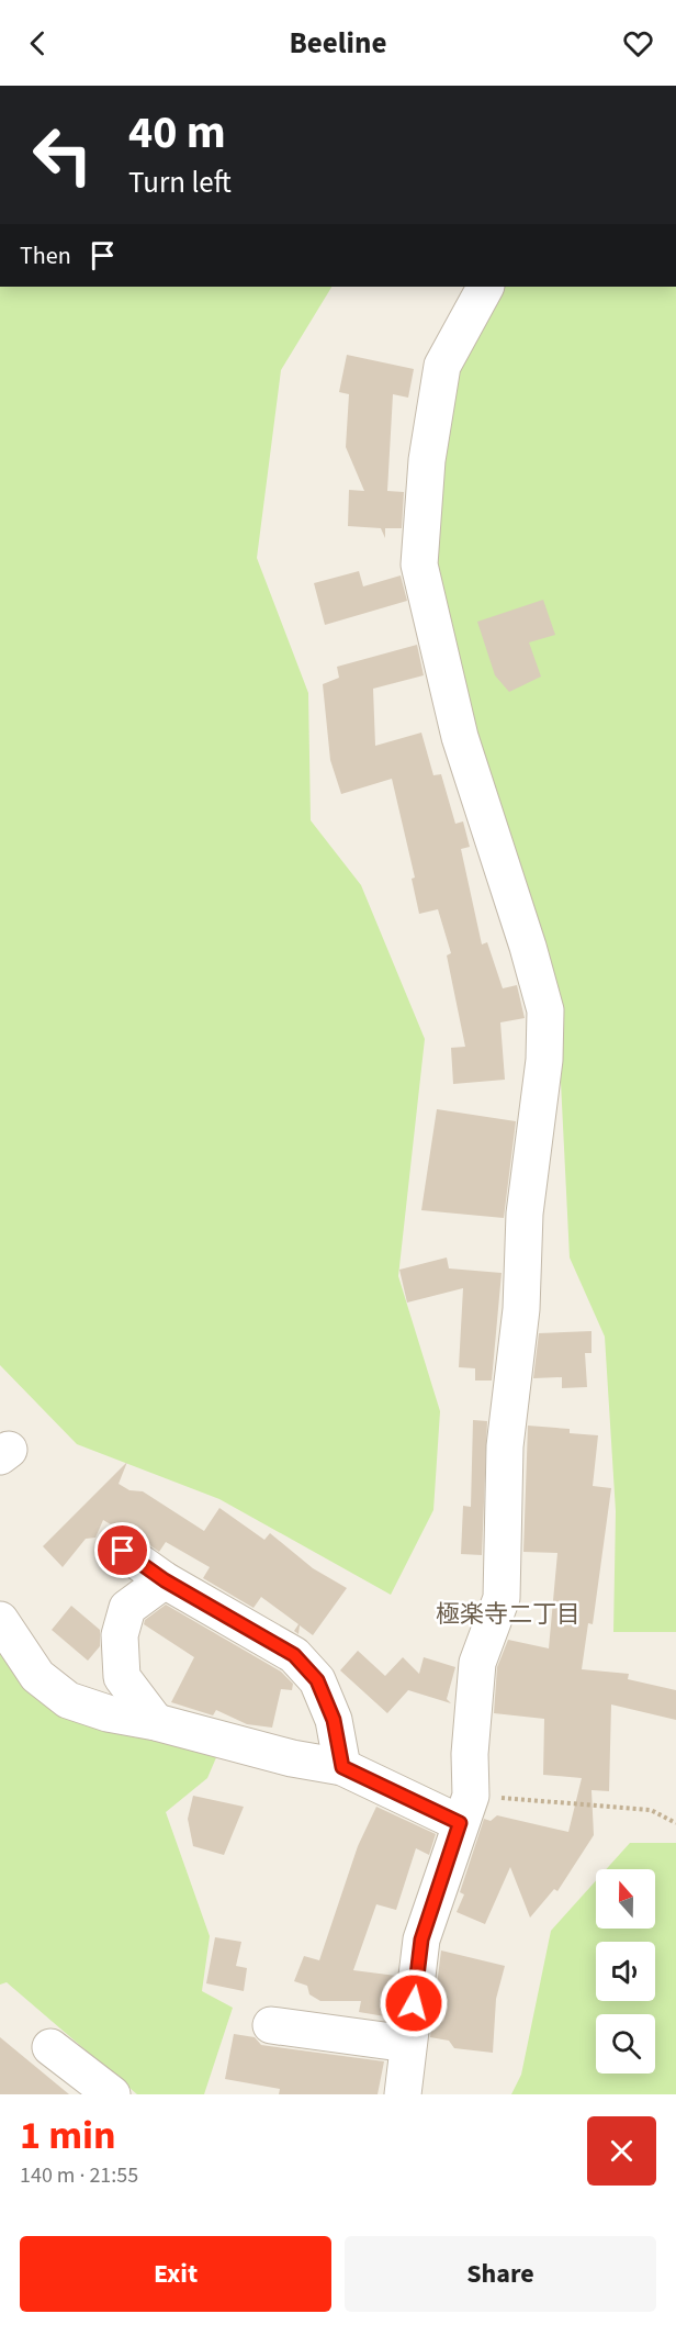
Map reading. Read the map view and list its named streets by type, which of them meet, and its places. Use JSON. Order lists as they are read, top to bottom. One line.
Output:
{"districts":["極楽寺二丁目"],"north":"top","page":{"header":"Beeline","turn":["40 m","Turn left"],"then":"Then","heading":["1 min","140 m · 21:55"],"buttons":["Exit","Share"]}}
